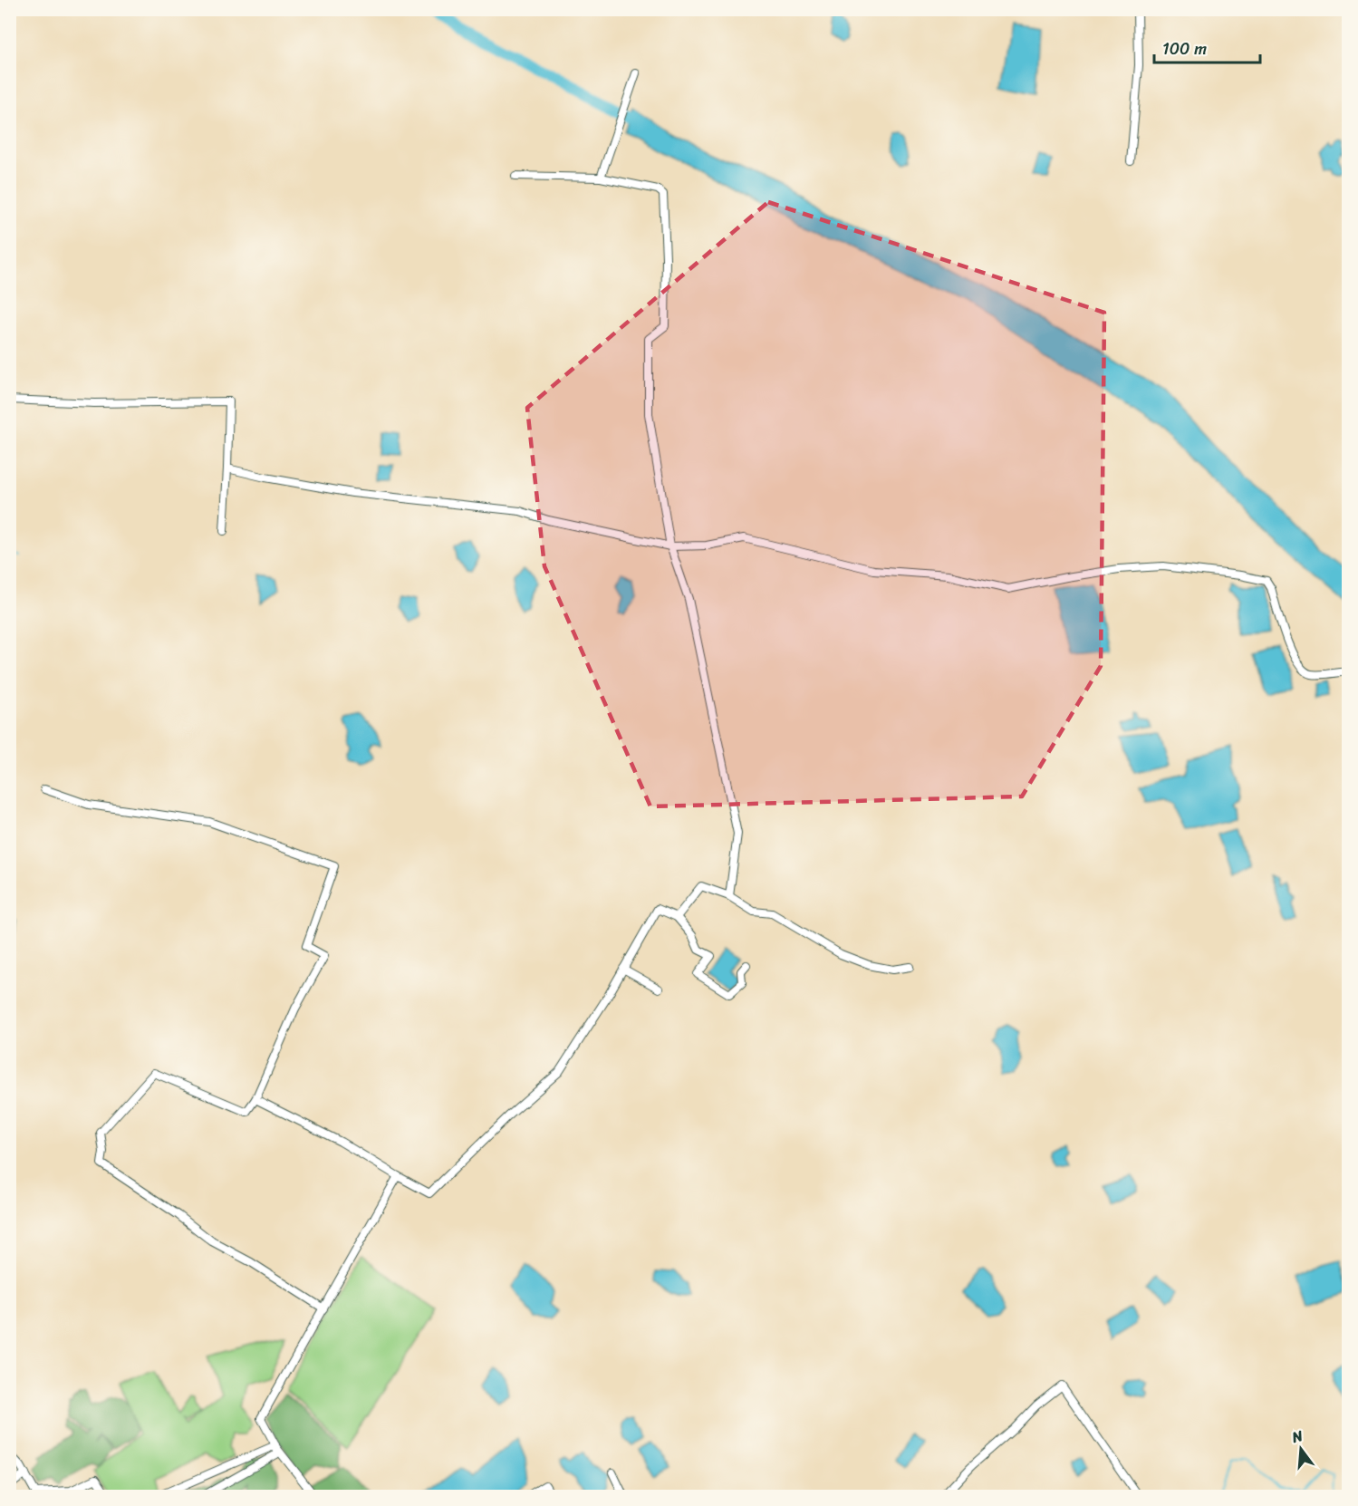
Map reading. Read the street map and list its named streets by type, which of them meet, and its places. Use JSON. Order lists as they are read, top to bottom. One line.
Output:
{"scale_bar":"100 m","north":"top"}
